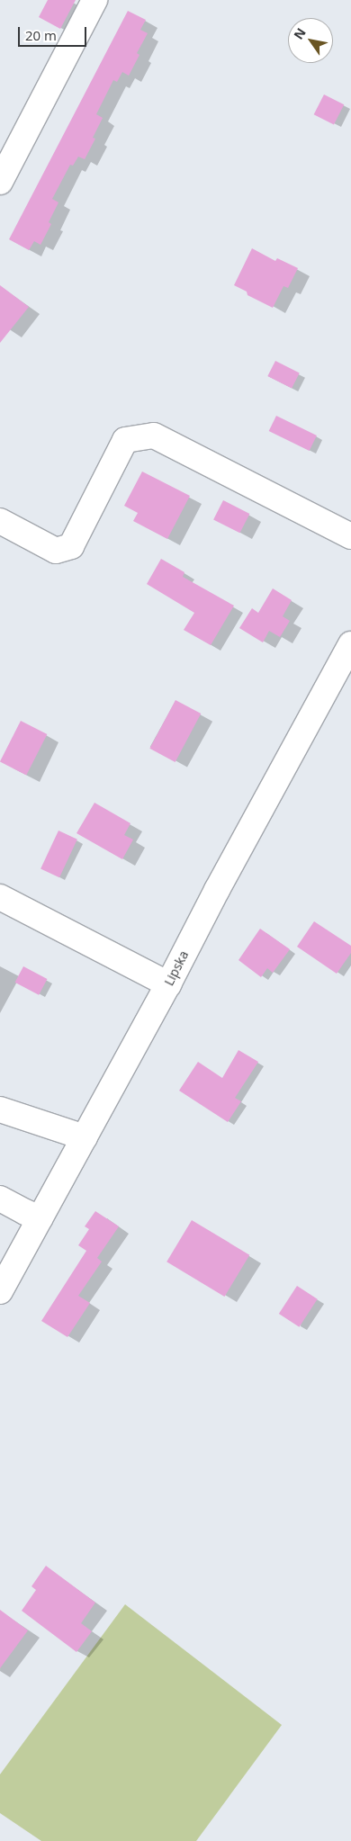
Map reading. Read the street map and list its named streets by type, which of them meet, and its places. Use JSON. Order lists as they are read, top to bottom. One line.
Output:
{"streets":{"street":["Lipska"]},"scale_bar":"20 m","north":"top left"}
